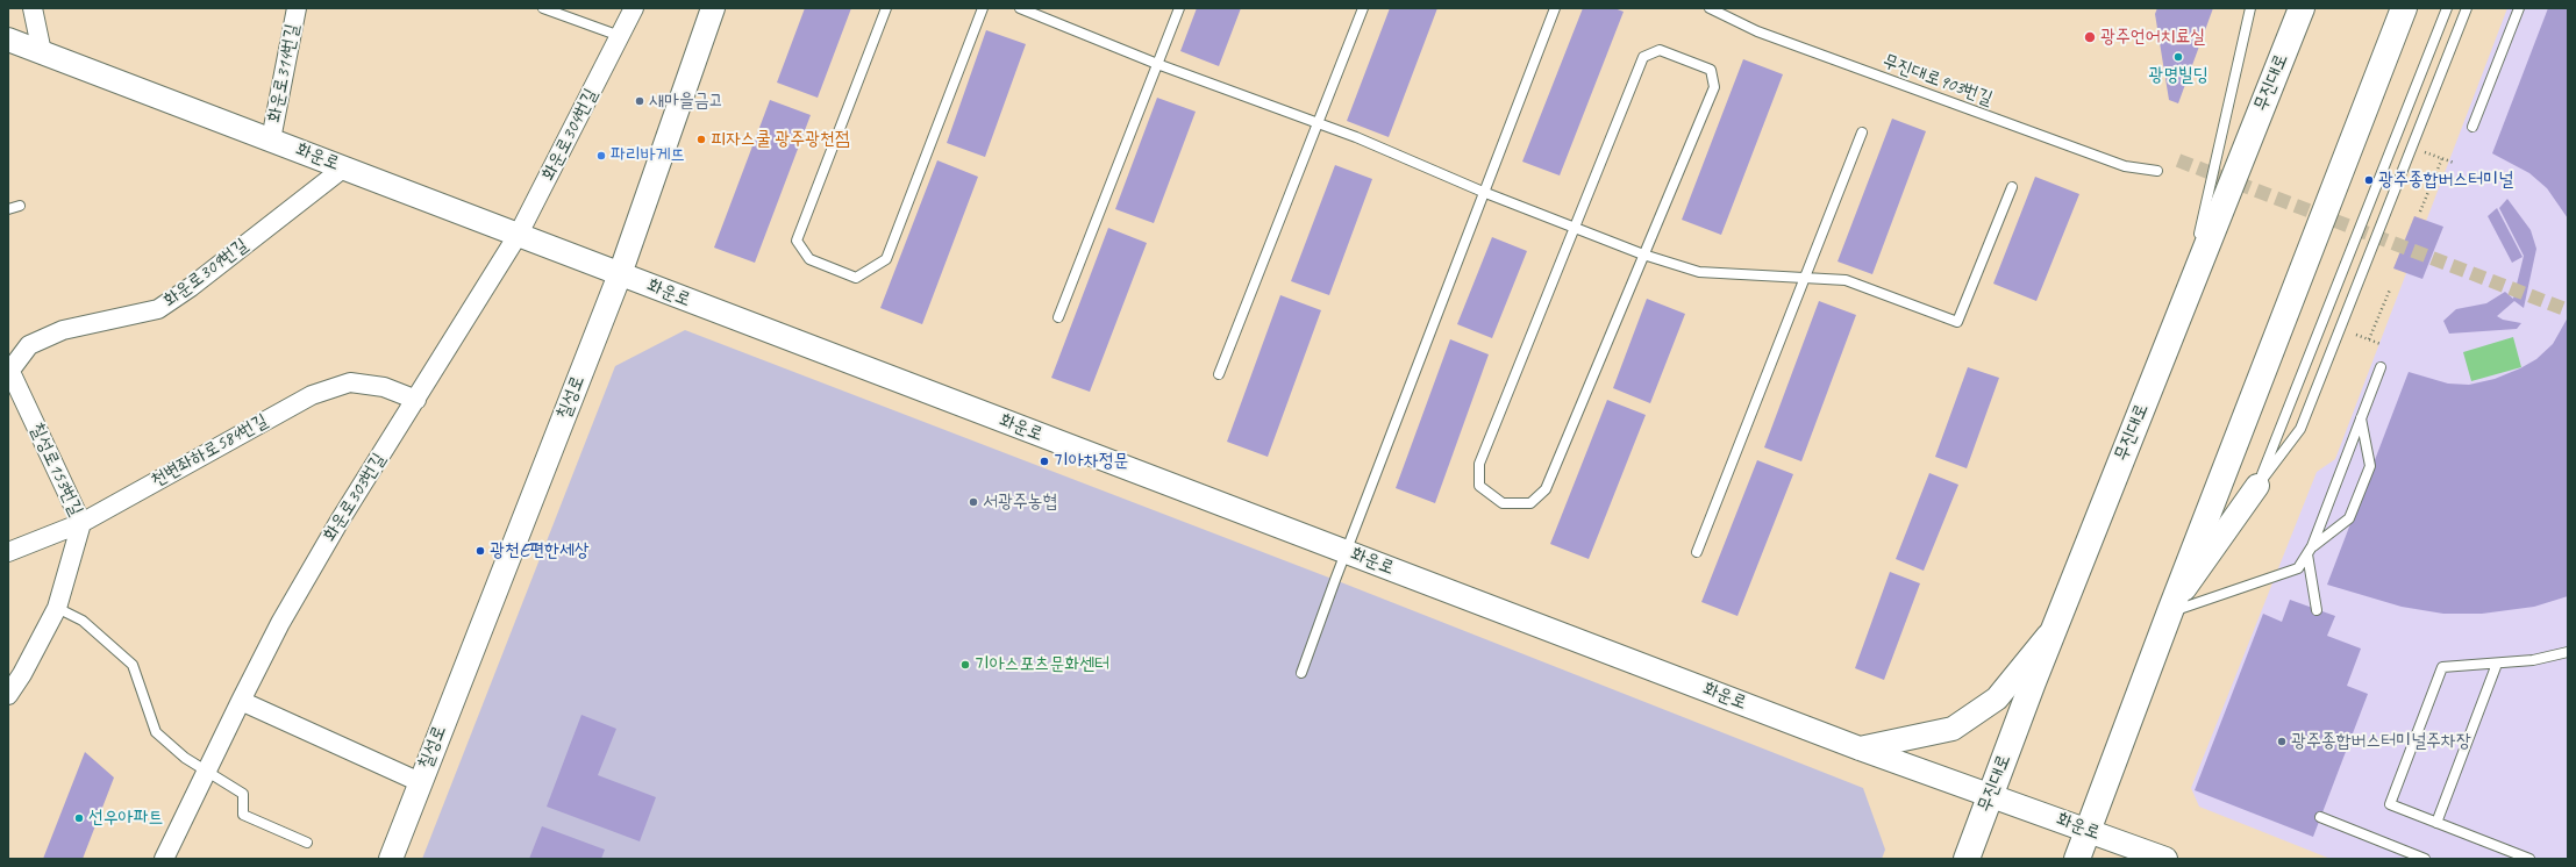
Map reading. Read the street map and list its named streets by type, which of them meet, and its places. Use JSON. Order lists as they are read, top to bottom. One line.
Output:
{"streets":{"main road":["무진대로"],"street":["화운로314번길","화운로304번길","화운로","화운로309번길","칠성로","천변좌하로584번길","칠성로153번길","화운로303번길"],"lane":["무진대로903번길"]},"crossings":[["화운로314번길","화운로"],["무진대로","화운로"],["화운로304번길","화운로"],["화운로304번길","화운로303번길"],["화운로","화운로309번길"],["화운로","칠성로"],["화운로","화운로303번길"],["화운로309번길","칠성로153번길"],["칠성로","화운로303번길"],["천변좌하로584번길","칠성로153번길"],["천변좌하로584번길","화운로303번길"]],"places":["광주언어치료실","광명빌딩","새마을금고","피자스쿨 광주광천점","파리바게뜨","광주종합버스터미널","기아차정문","서광주농협","광천E편한세상","기아스포츠문화센터","광주종합버스터미널주차장","선우아파트"]}
